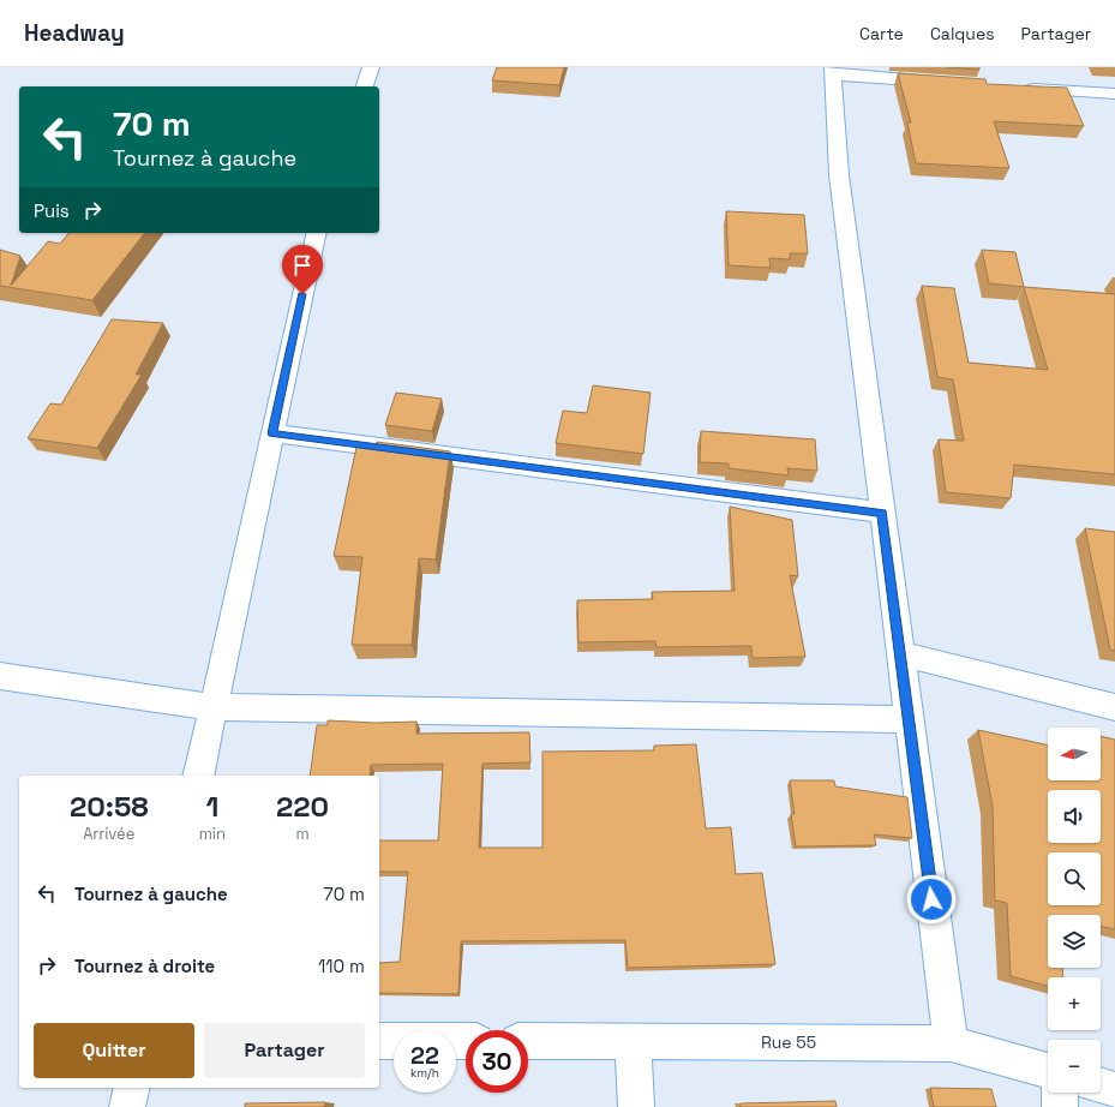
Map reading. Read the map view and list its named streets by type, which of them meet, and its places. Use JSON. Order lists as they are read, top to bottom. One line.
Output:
{"streets":{"street":["Rue 55"]},"north":"left","page":{"header":"Headway","nav":["Carte","Calques","Partager"],"turn":["70 m","Tournez à gauche"],"then":"Puis","map_buttons":["+","−"],"eta":["20:58","Arrivée","1","min","220","m"],"list":[{"name":"Tournez à gauche","value":"70 m"},{"name":"Tournez à droite","value":"110 m"}],"buttons":["Quitter","Partager"],"speed":"22 km/h","limit":"30"}}
